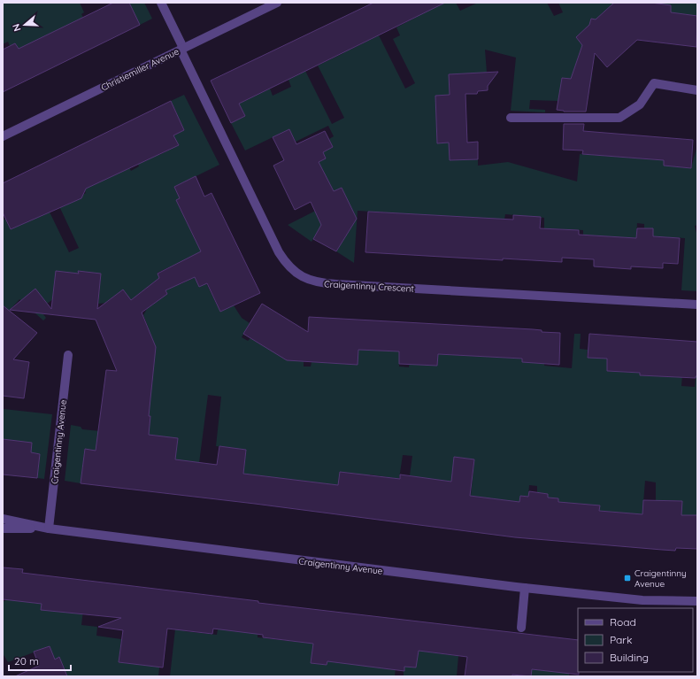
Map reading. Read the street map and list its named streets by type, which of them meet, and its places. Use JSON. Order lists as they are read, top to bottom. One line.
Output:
{"streets":{"street":["Christiemiller Avenue","Craigentinny Crescent","Craigentinny Avenue"]},"crossings":[["Christiemiller Avenue","Craigentinny Crescent"]],"places":{"transit":["Craigentinny Avenue"]},"legend":["Road","Park","Building"],"scale_bar":"20 m","north":"left"}
